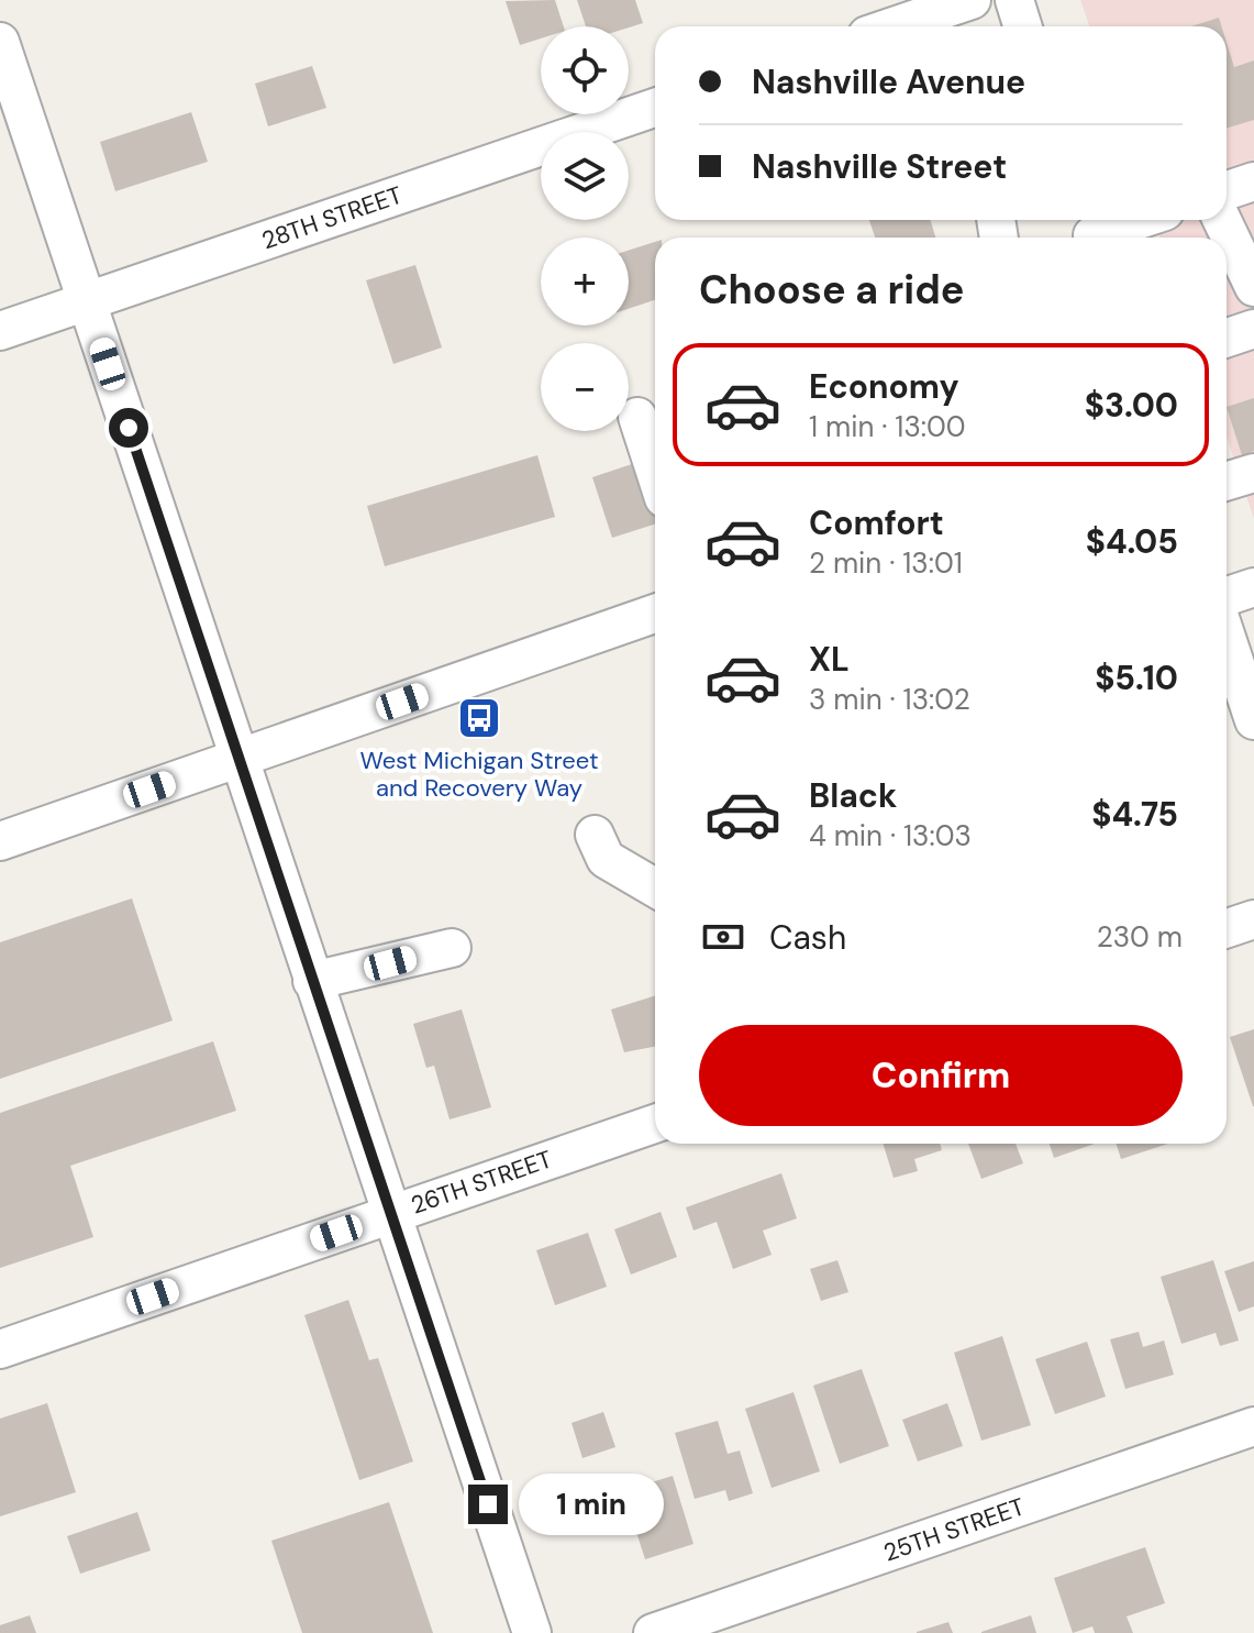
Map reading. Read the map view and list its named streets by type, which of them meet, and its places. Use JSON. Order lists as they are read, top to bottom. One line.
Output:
{"streets":{"street":["28TH STREET","26TH STREET","25TH STREET"]},"places":{"bus stop":["West Michigan Street and Recovery Way"]},"page":{"map_buttons":["+","−"],"banner":["Nashville Avenue","Nashville Street"],"heading":"Choose a ride","list":[{"name":"Economy","note":"1 min · 13:00","value":"$3.00"},{"name":"Comfort","note":"2 min · 13:01","value":"$4.05"},{"name":"XL","note":"3 min · 13:02","value":"$5.10"},{"name":"Black","note":"4 min · 13:03","value":"$4.75"}],"pay":["Cash","230 m"],"buttons":"Confirm","bubble":"1 min"}}
